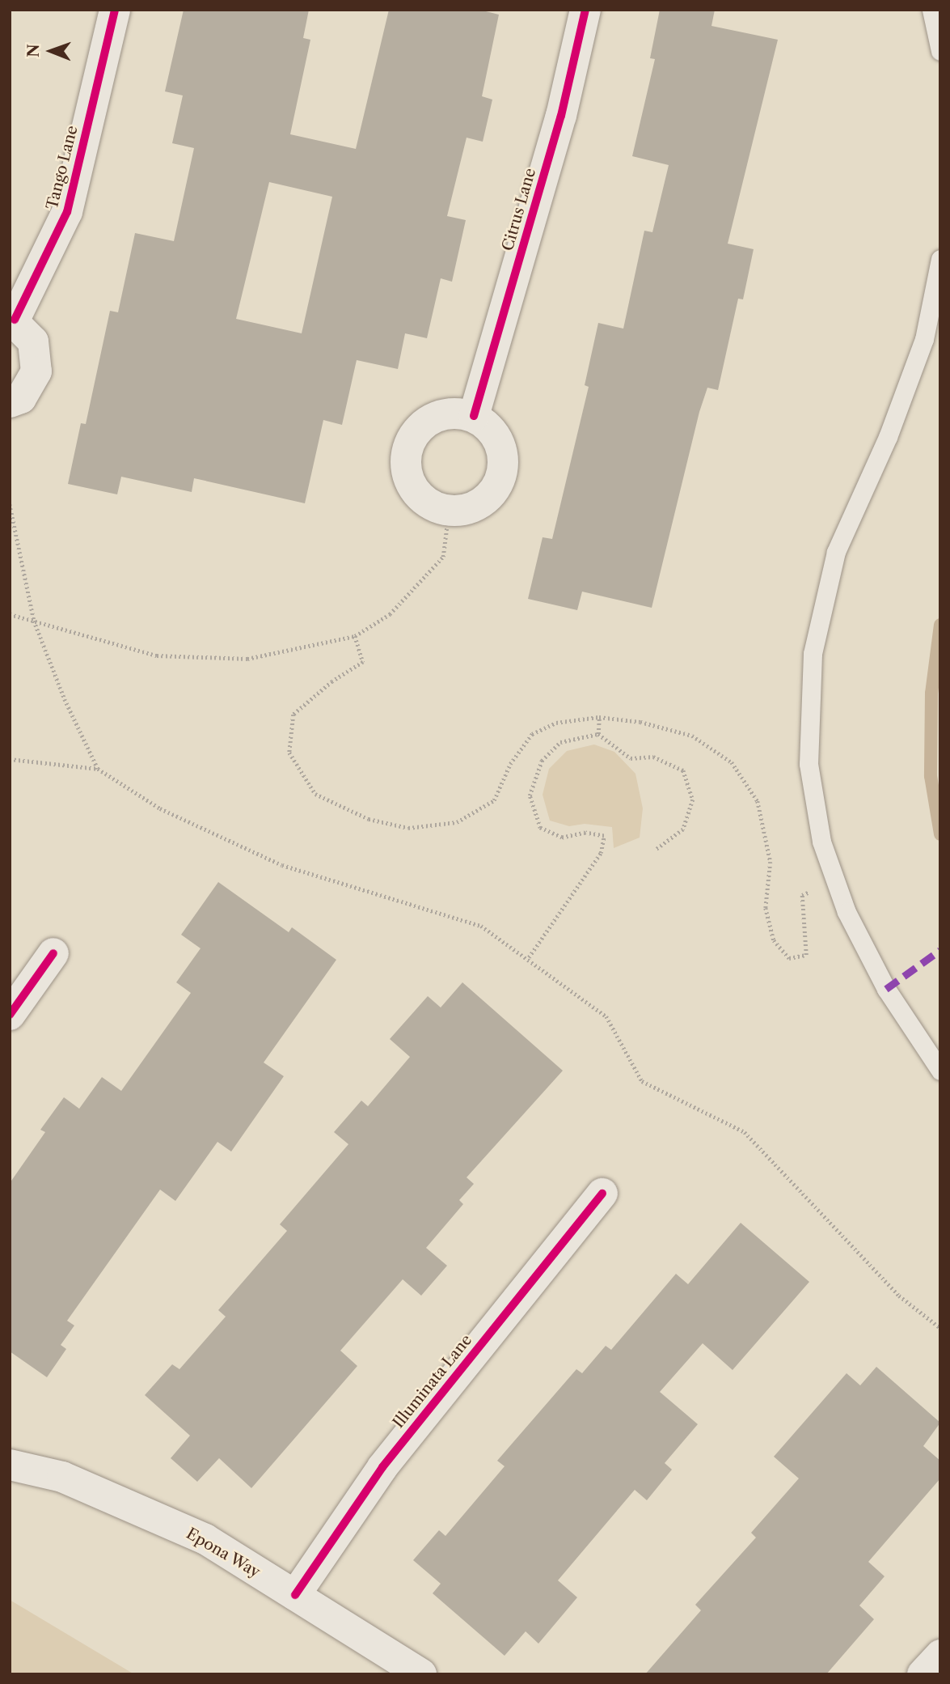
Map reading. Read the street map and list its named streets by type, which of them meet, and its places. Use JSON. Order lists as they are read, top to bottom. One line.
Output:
{"streets":{"street":["Tango Lane","Citrus Lane","Illuminata Lane","Epona Way"]},"crossings":[["Illuminata Lane","Epona Way"]],"north":"left"}
